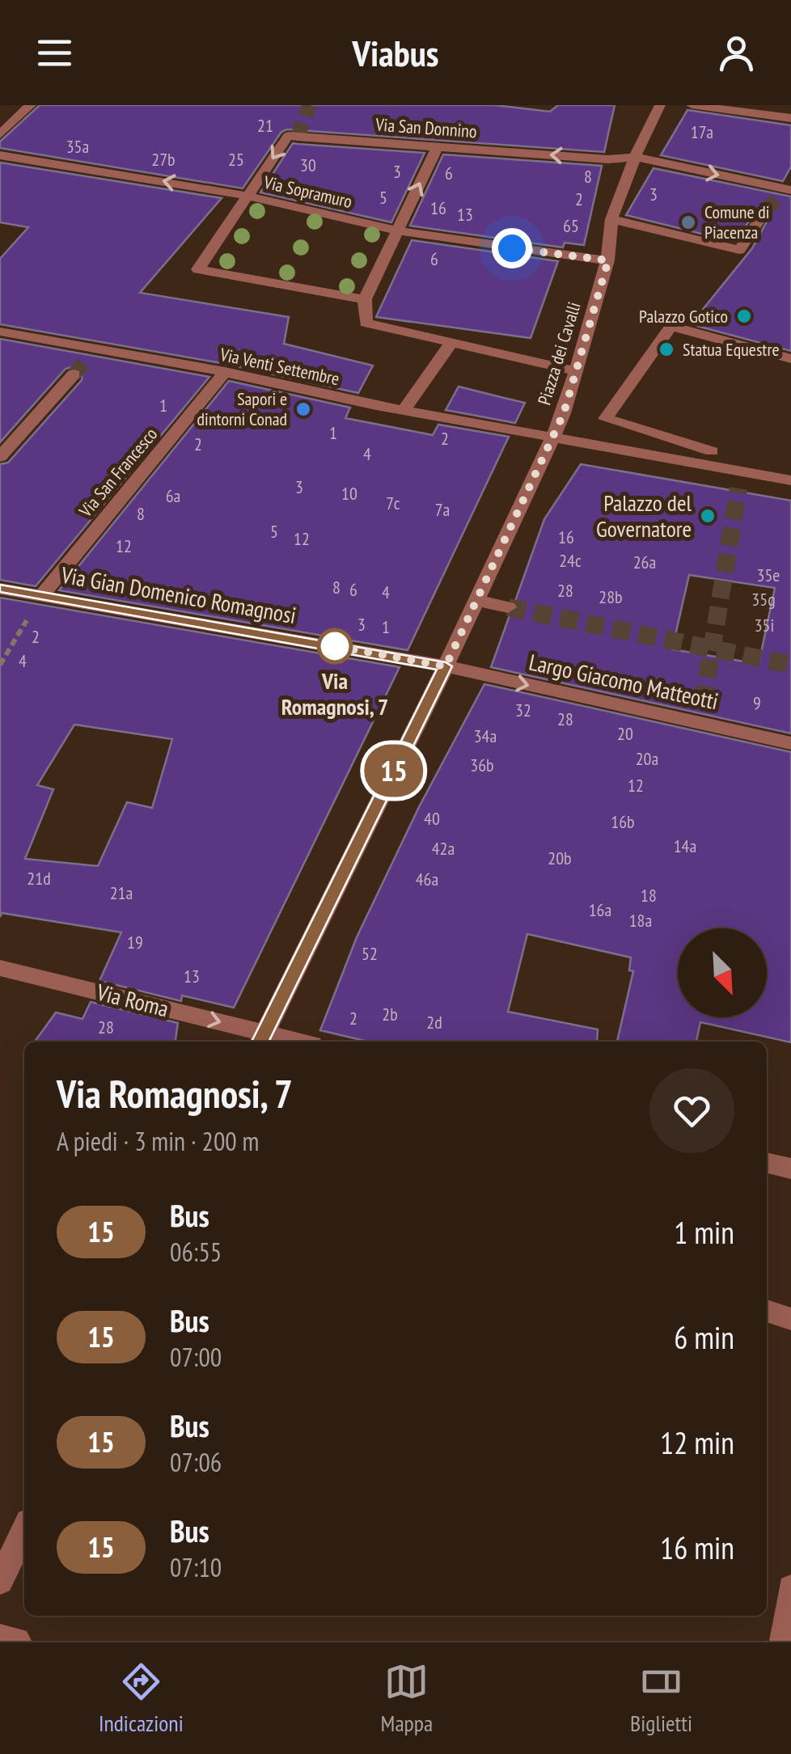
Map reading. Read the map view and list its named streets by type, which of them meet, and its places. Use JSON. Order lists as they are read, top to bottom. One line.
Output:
{"streets":{"street":["Via San Donnino","Via Sopramuro","Piazza dei Cavalli","Via Venti Settembre","Via San Francesco","Via Gian Domenico Romagnosi","Largo Giacomo Matteotti","Via Roma"]},"crossings":[["Via San Donnino","Via Sopramuro"],["Via San Donnino","Piazza dei Cavalli"],["Via Sopramuro","Piazza dei Cavalli"],["Piazza dei Cavalli","Via Venti Settembre"],["Via Venti Settembre","Via San Francesco"],["Via San Francesco","Via Gian Domenico Romagnosi"],["Via Gian Domenico Romagnosi","Largo Giacomo Matteotti"]],"one_way":["Via Sopramuro","Largo Giacomo Matteotti","Via Roma"],"places":["Comune di Piacenza","Palazzo Gotico","Statua Equestre","Sapori e dintorni Conad","Palazzo del Governatore","Via Romagnosi, 7"],"lines":["bus line 15"],"house_numbers":["21","17a","35a","27b","25","30","3","6","8","3","5","2","16","13","65","6","1","1","2","2","4","3","10","6a","7c","7a","8","5","16","12","12","24c","26a","35e","8","6","28","4","28b","35g","3","35i","1","2","4","9","32","28","20","34a","20a","36b","12","40","16b","14a","42a","20b","21d","46a","21a","18","16a","18a","19","52","13","2b","2","2d","28"],"north":"bottom right","page":{"header":"Viabus","on_map":"15","heading":["Via Romagnosi, 7","A piedi · 3 min · 200 m"],"list":[{"mark":"15","name":"Bus","note":"06:55","value":"1 min"},{"mark":"15","name":"Bus","note":"07:00","value":"6 min"},{"mark":"15","name":"Bus","note":"07:06","value":"12 min"},{"mark":"15","name":"Bus","note":"07:10","value":"16 min"}],"tabs":["Indicazioni","Mappa","Biglietti"]}}
